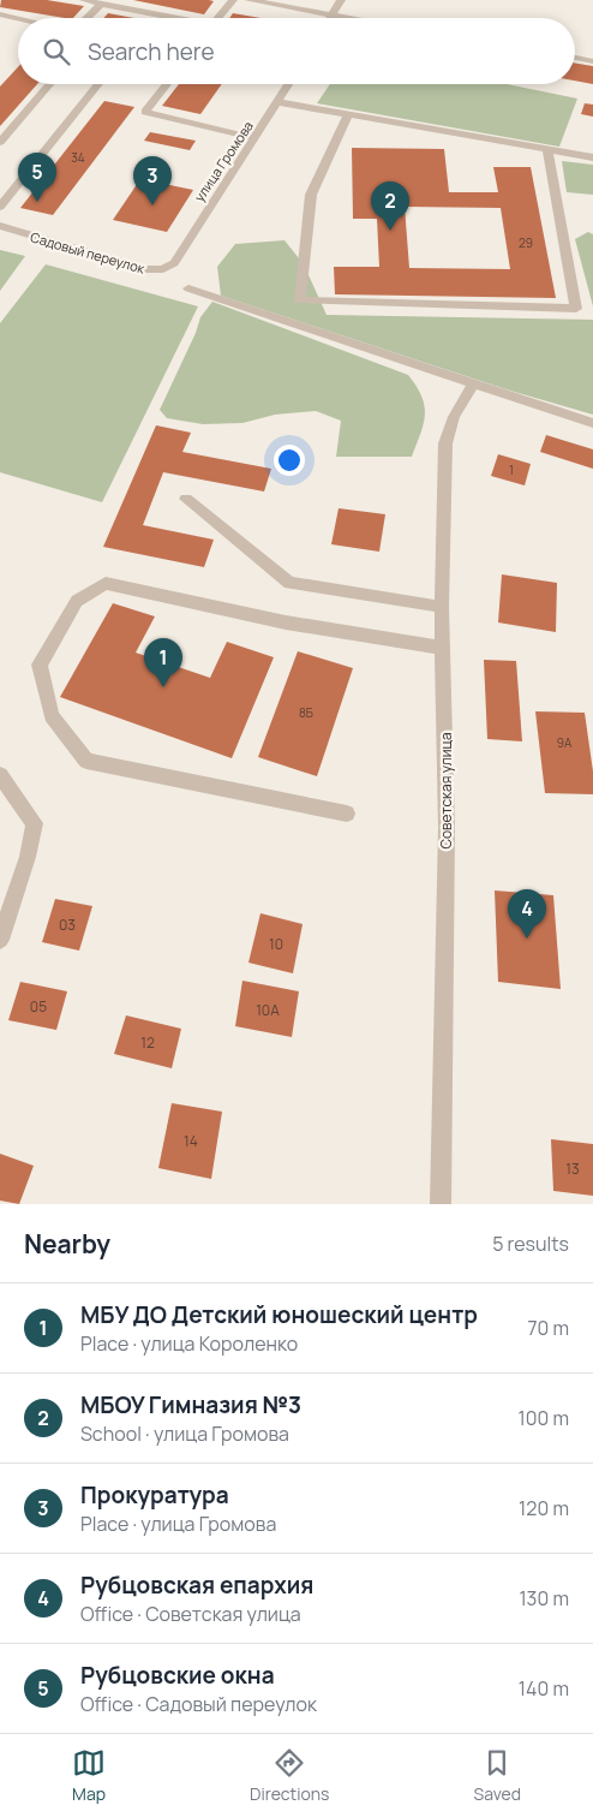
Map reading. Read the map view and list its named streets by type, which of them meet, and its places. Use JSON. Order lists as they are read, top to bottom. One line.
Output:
{"streets":{"street":["улица Громова","Садовый переулок","Советская улица"]},"crossings":[["улица Громова","Садовый переулок"]],"house_numbers":["34","29","1","8Б","9А","03","10","05","10А","12","14","13"],"page":{"search":"Search here","pins":["5","3","2","1","4"],"heading":["Nearby","5 results"],"list":[{"mark":"1","name":"МБУ ДО Детский юношеский центр","note":"Place · улица Короленко","value":"70 m"},{"mark":"2","name":"МБОУ Гимназия №3","note":"School · улица Громова","value":"100 m"},{"mark":"3","name":"Прокуратура","note":"Place · улица Громова","value":"120 m"},{"mark":"4","name":"Рубцовская епархия","note":"Office · Советская улица","value":"130 m"},{"mark":"5","name":"Рубцовские окна","note":"Office · Садовый переулок","value":"140 m"}],"nav":["Map","Directions","Saved"]}}
